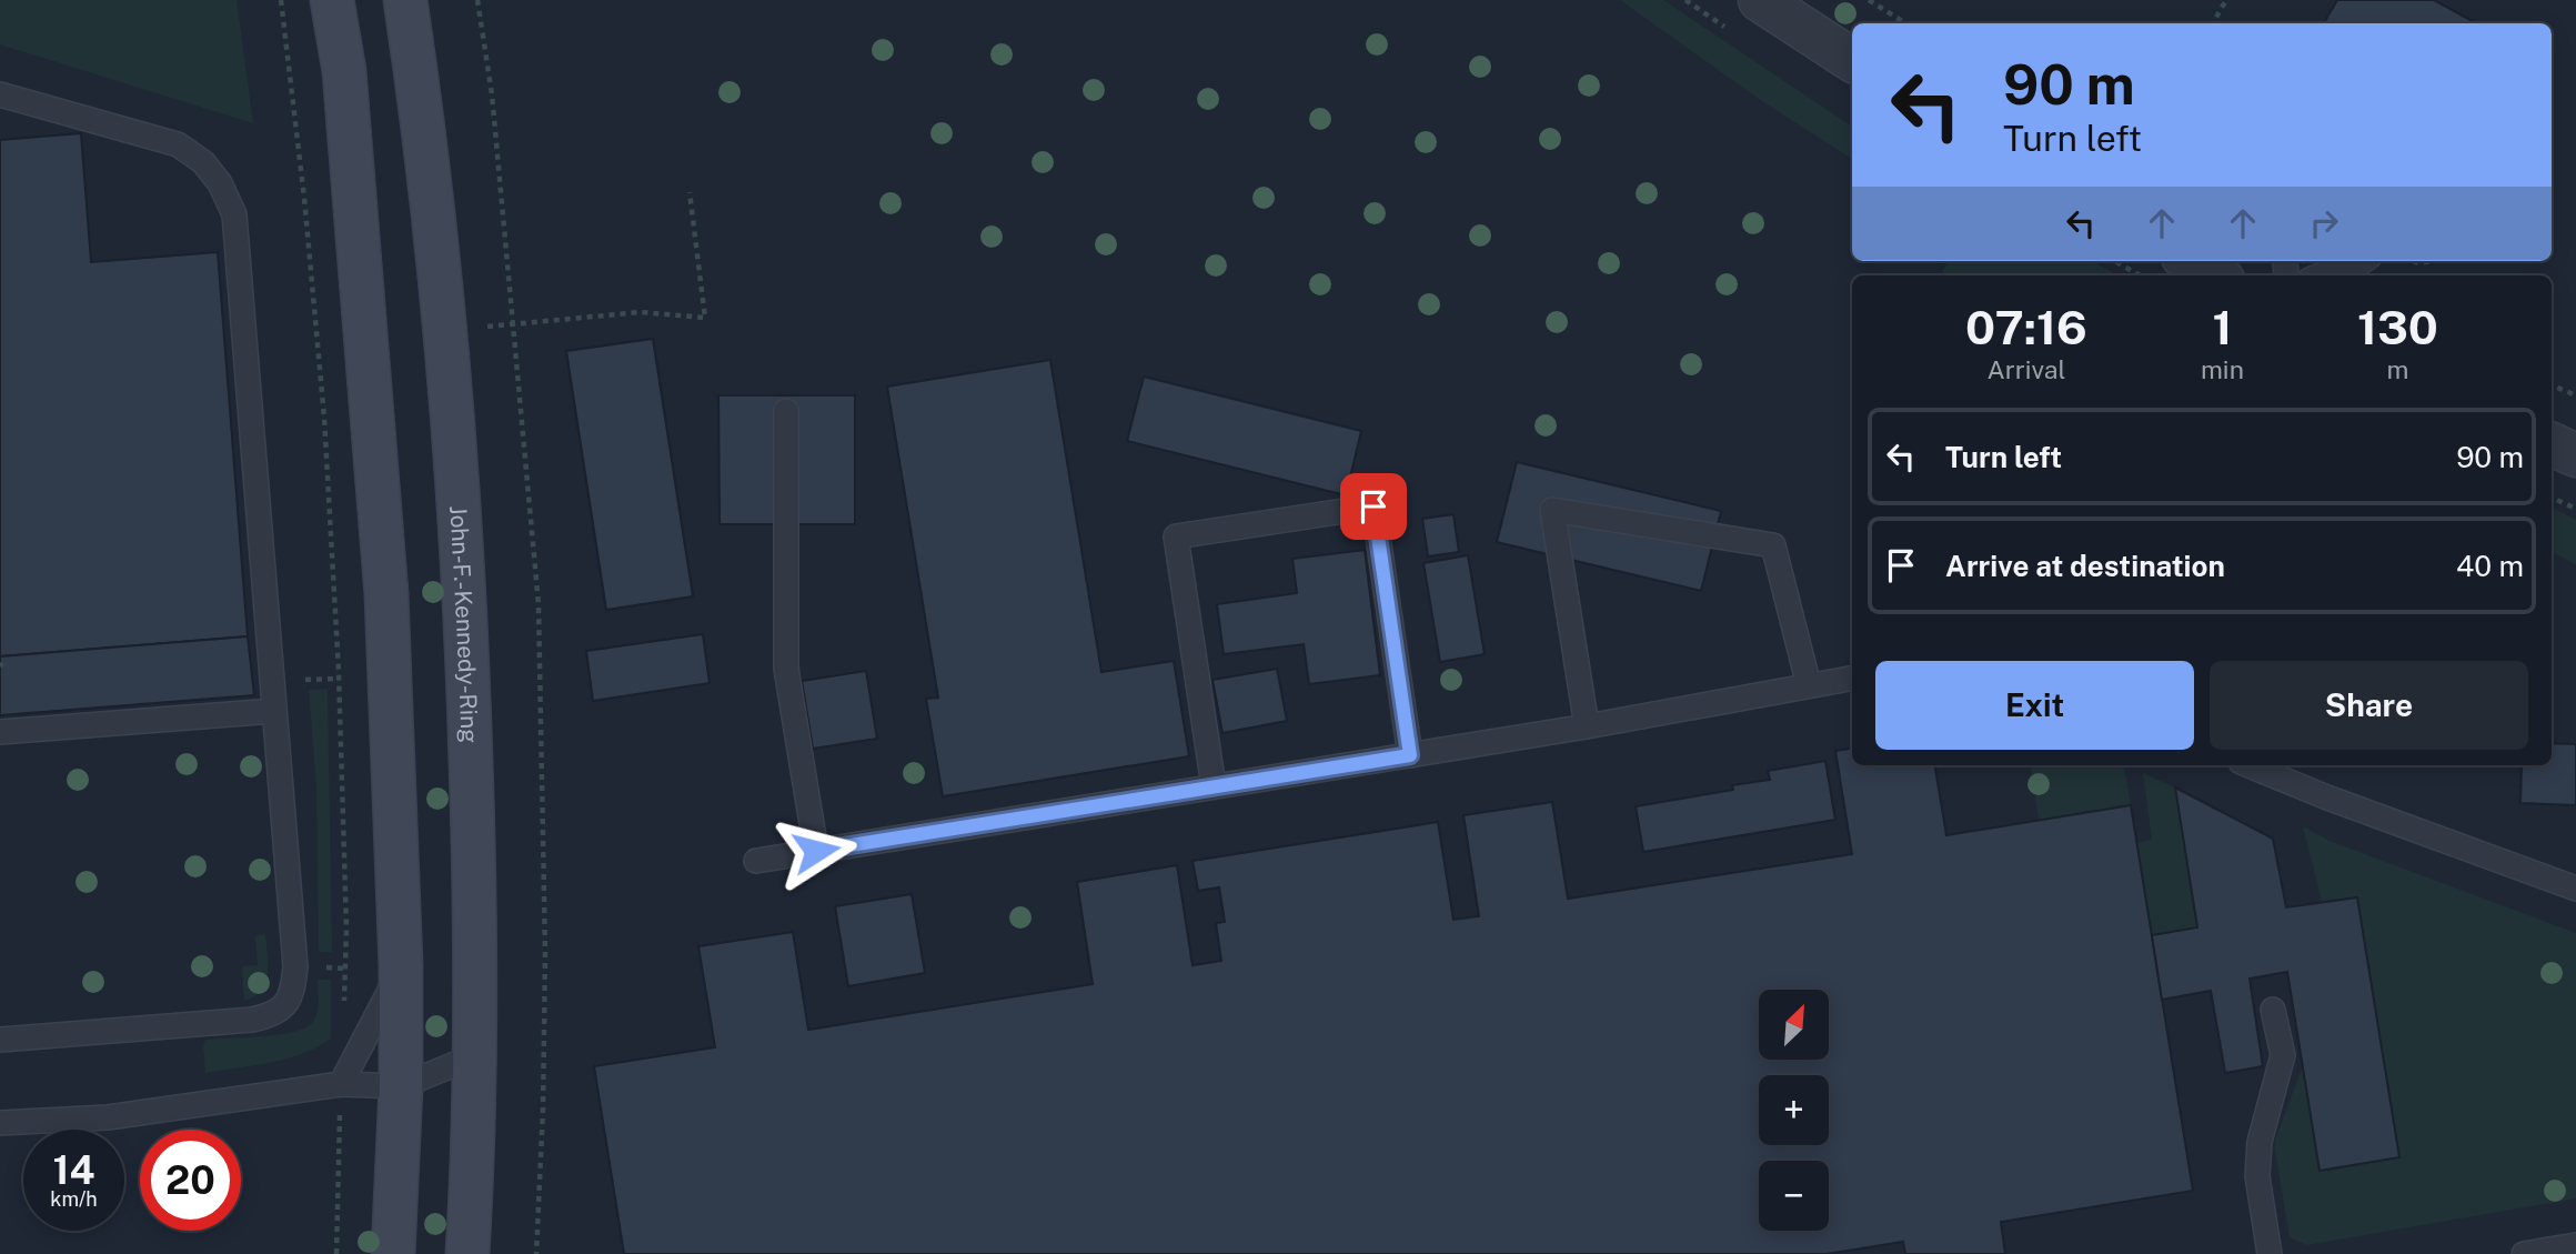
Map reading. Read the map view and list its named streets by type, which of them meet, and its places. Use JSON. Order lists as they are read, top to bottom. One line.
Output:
{"streets":{"main road":["John-F.-Kennedy-Ring"]},"north":"top right","page":{"turn":["90 m","Turn left"],"eta":["07:16","Arrival","1","min","130","m"],"list":[{"name":"Turn left","value":"90 m"},{"name":"Arrive at destination","value":"40 m"}],"buttons":["Exit","Share"],"map_buttons":["+","−"],"speed":"14 km/h","limit":"20"}}
